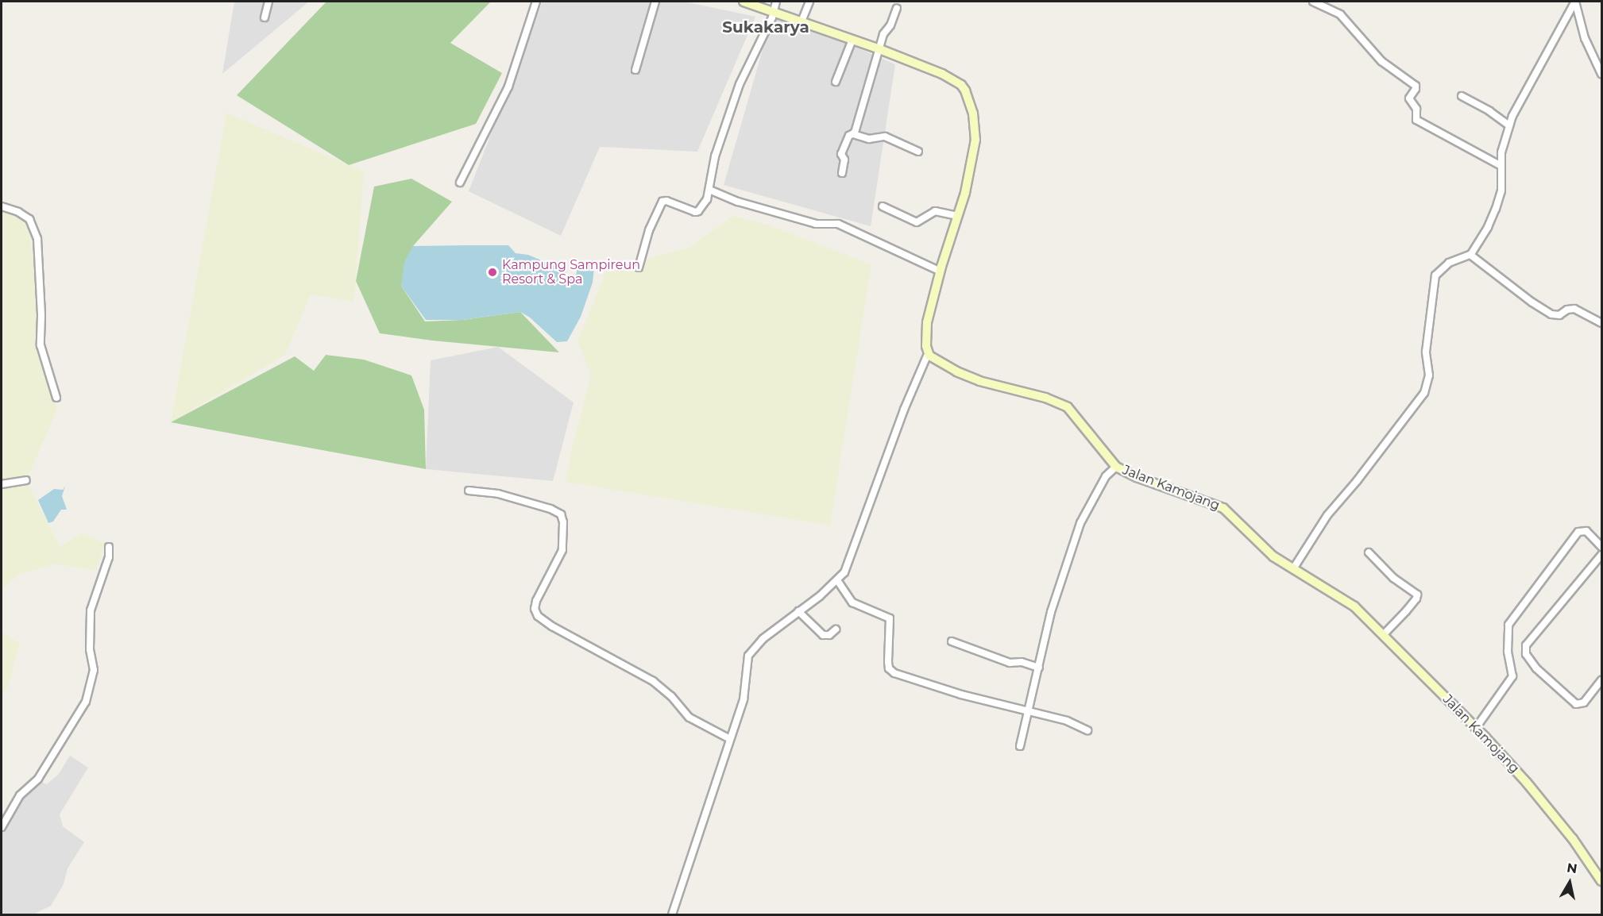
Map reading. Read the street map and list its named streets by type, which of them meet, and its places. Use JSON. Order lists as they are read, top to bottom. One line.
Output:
{"streets":{"main road":["Jalan Kamojang"]},"districts":["Sukakarya"],"places":["Kampung Sampireun Resort & Spa"],"north":"top"}
